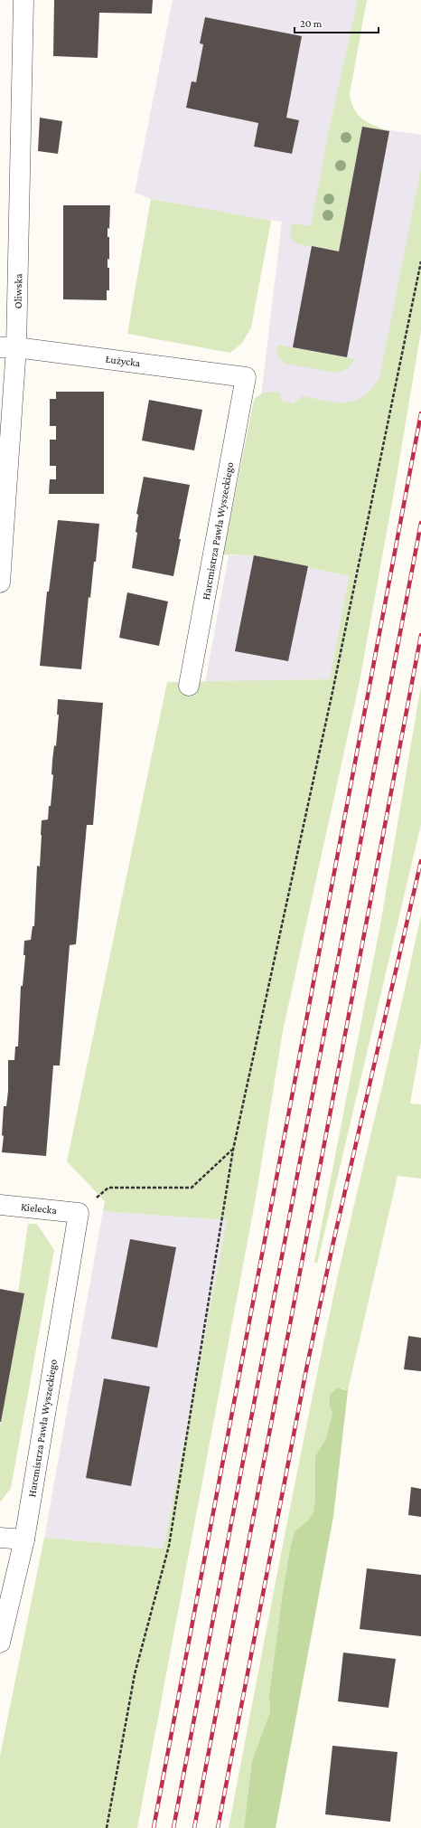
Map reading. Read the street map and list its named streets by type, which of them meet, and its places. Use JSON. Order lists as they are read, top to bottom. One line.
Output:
{"streets":{"street":["Oliwska","Łużycka","Harcmistrza Pawła Wyszeckiego","Kielecka"]},"crossings":[["Oliwska","Łużycka"],["Łużycka","Harcmistrza Pawła Wyszeckiego"],["Harcmistrza Pawła Wyszeckiego","Kielecka"]],"scale_bar":"20 m"}
